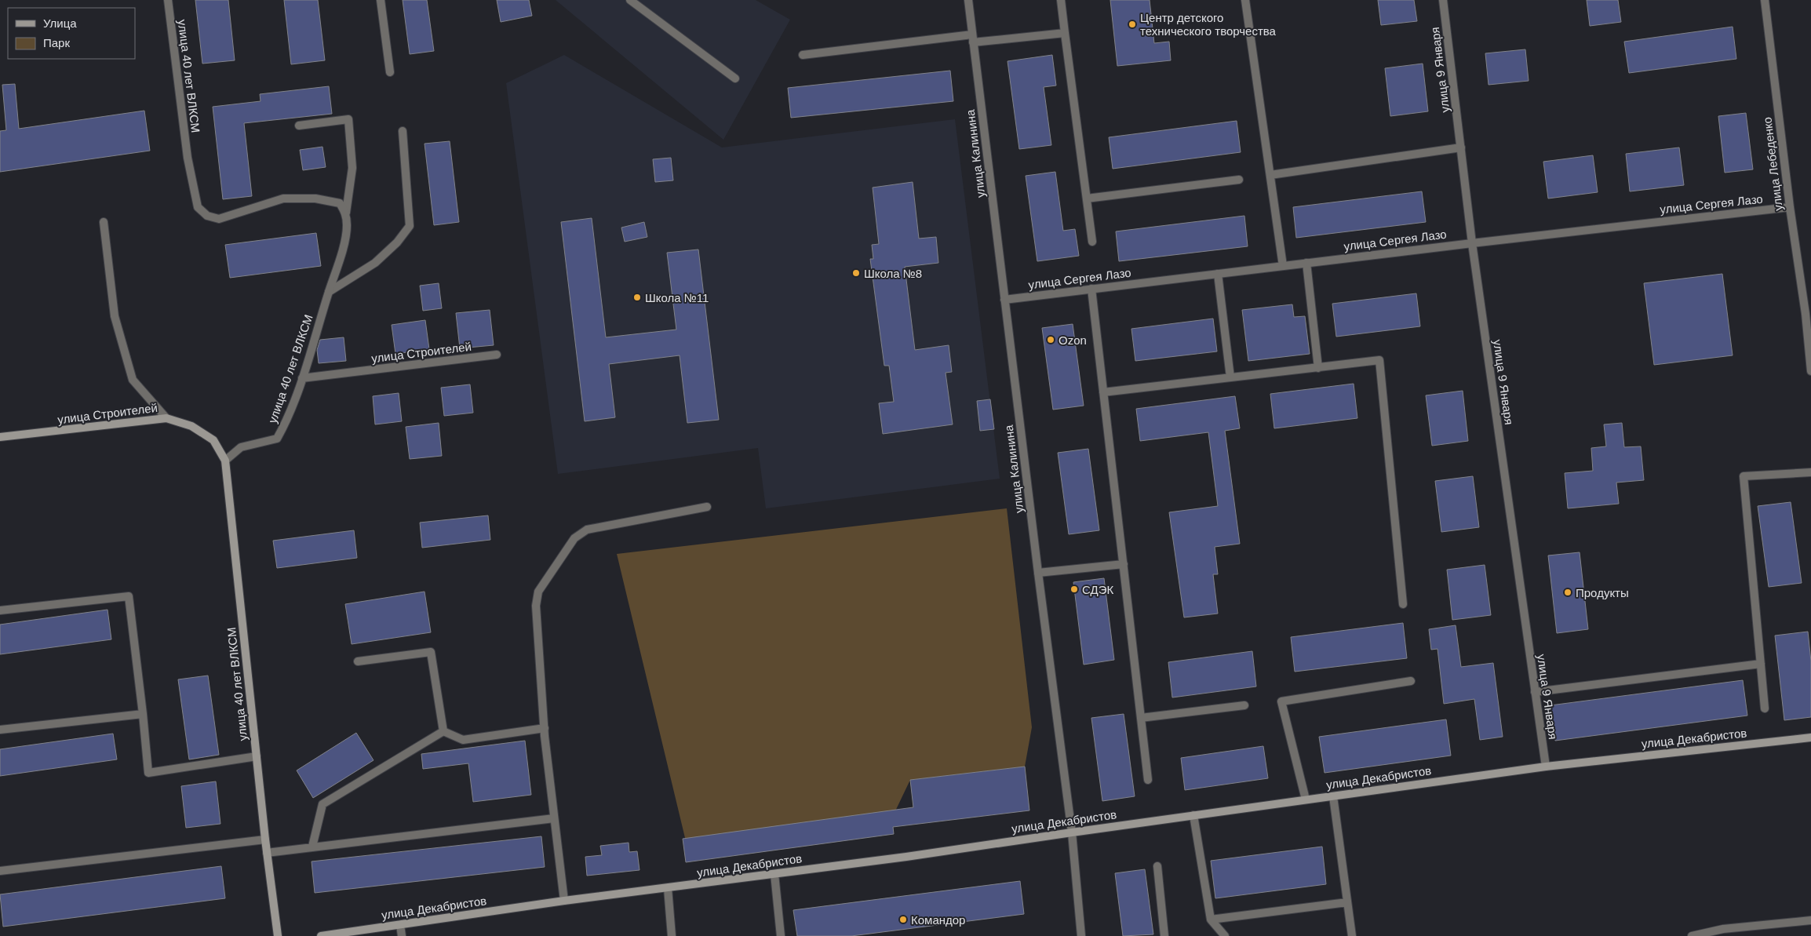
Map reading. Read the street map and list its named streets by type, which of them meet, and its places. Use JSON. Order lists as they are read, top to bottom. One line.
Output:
{"streets":{"main road":["улица 40 лет ВЛКСМ","улица Строителей","улица Декабристов"],"street":["улица 9 Января","улица Калинина","улица Лебеденко","улица Сергея Лазо"]},"crossings":[["улица 9 Января","улица Сергея Лазо"],["улица 9 Января","улица Декабристов"],["улица 40 лет ВЛКСМ","улица Строителей"],["улица Калинина","улица Сергея Лазо"],["улица Калинина","улица Декабристов"],["улица Лебеденко","улица Сергея Лазо"]],"places":["Центр детского технического творчества","Школа №8","Школа №11","Ozon","СДЭК","Продукты","Командор"],"legend":["Улица","Парк"]}
